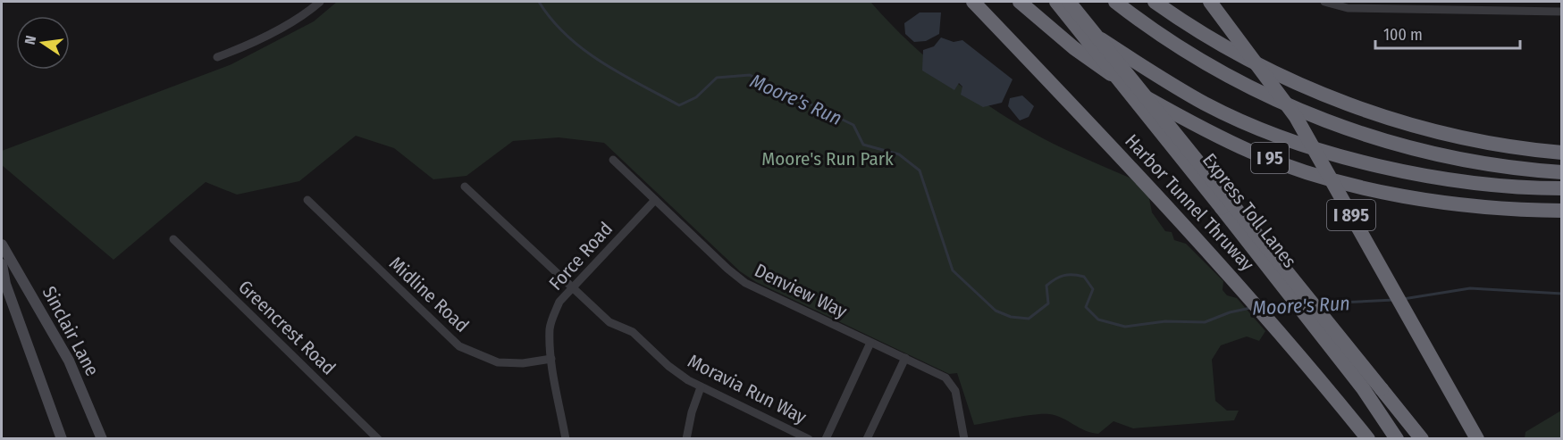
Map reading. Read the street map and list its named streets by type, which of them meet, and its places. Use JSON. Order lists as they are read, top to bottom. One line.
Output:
{"streets":{"highway":["I 95","Harbor Tunnel Thruway","Express Toll Lanes","I 895"],"street":["Force Road","Denview Way","Midline Road","Greencrest Road","Sinclair Lane","Moravia Run Way"]},"crossings":[["Force Road","Denview Way"],["Force Road","Midline Road"],["Force Road","Moravia Run Way"]],"water":["Moore's Run"],"parks":["Moore's Run Park"],"scale_bar":"100 m","north":"left"}
